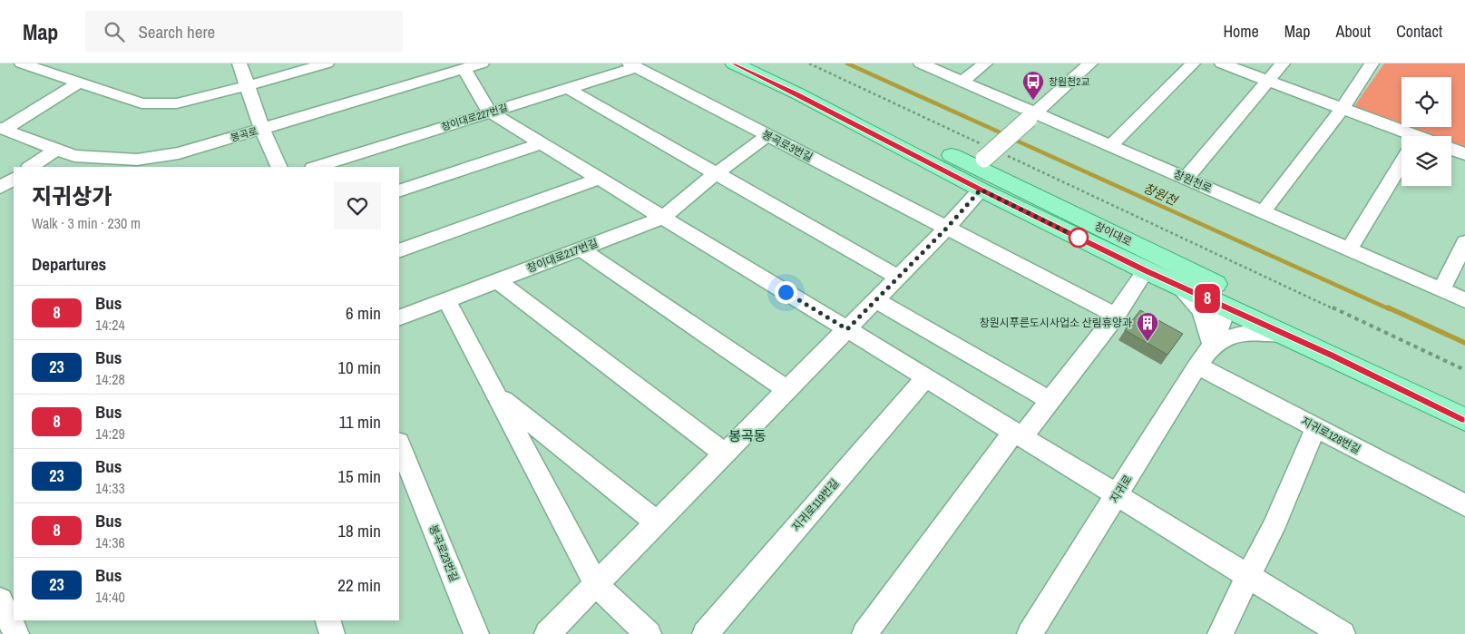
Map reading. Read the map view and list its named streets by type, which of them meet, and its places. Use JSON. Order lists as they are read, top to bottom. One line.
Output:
{"streets":{"main road":["창이대로"],"street":["창이대로227번길","봉곡로","봉곡로3번길","창원천로","창이대로217번길","지귀로128번길","지귀로","지귀로119번길","봉곡로23번길"]},"crossings":[["창이대로227번길","봉곡로3번길"],["봉곡로3번길","창이대로217번길"],["창이대로","지귀로"],["지귀로128번길","지귀로"]],"districts":["봉곡동"],"water":["창원천"],"places":{"bus stop":["창원천2교"],"building":["창원시푸른도시사업소 산림휴양과"]},"lines":["bus line 8"],"page":{"header":"Map","search":"Search here","nav":["Home","Map","About","Contact"],"on_map":"8","heading":[["지귀상가","Walk · 3 min · 230 m"],"Departures"],"list":[{"mark":"8","name":"Bus","note":"14:24","value":"6 min"},{"mark":"23","name":"Bus","note":"14:28","value":"10 min"},{"mark":"8","name":"Bus","note":"14:29","value":"11 min"},{"mark":"23","name":"Bus","note":"14:33","value":"15 min"},{"mark":"8","name":"Bus","note":"14:36","value":"18 min"},{"mark":"23","name":"Bus","note":"14:40","value":"22 min"}]}}
